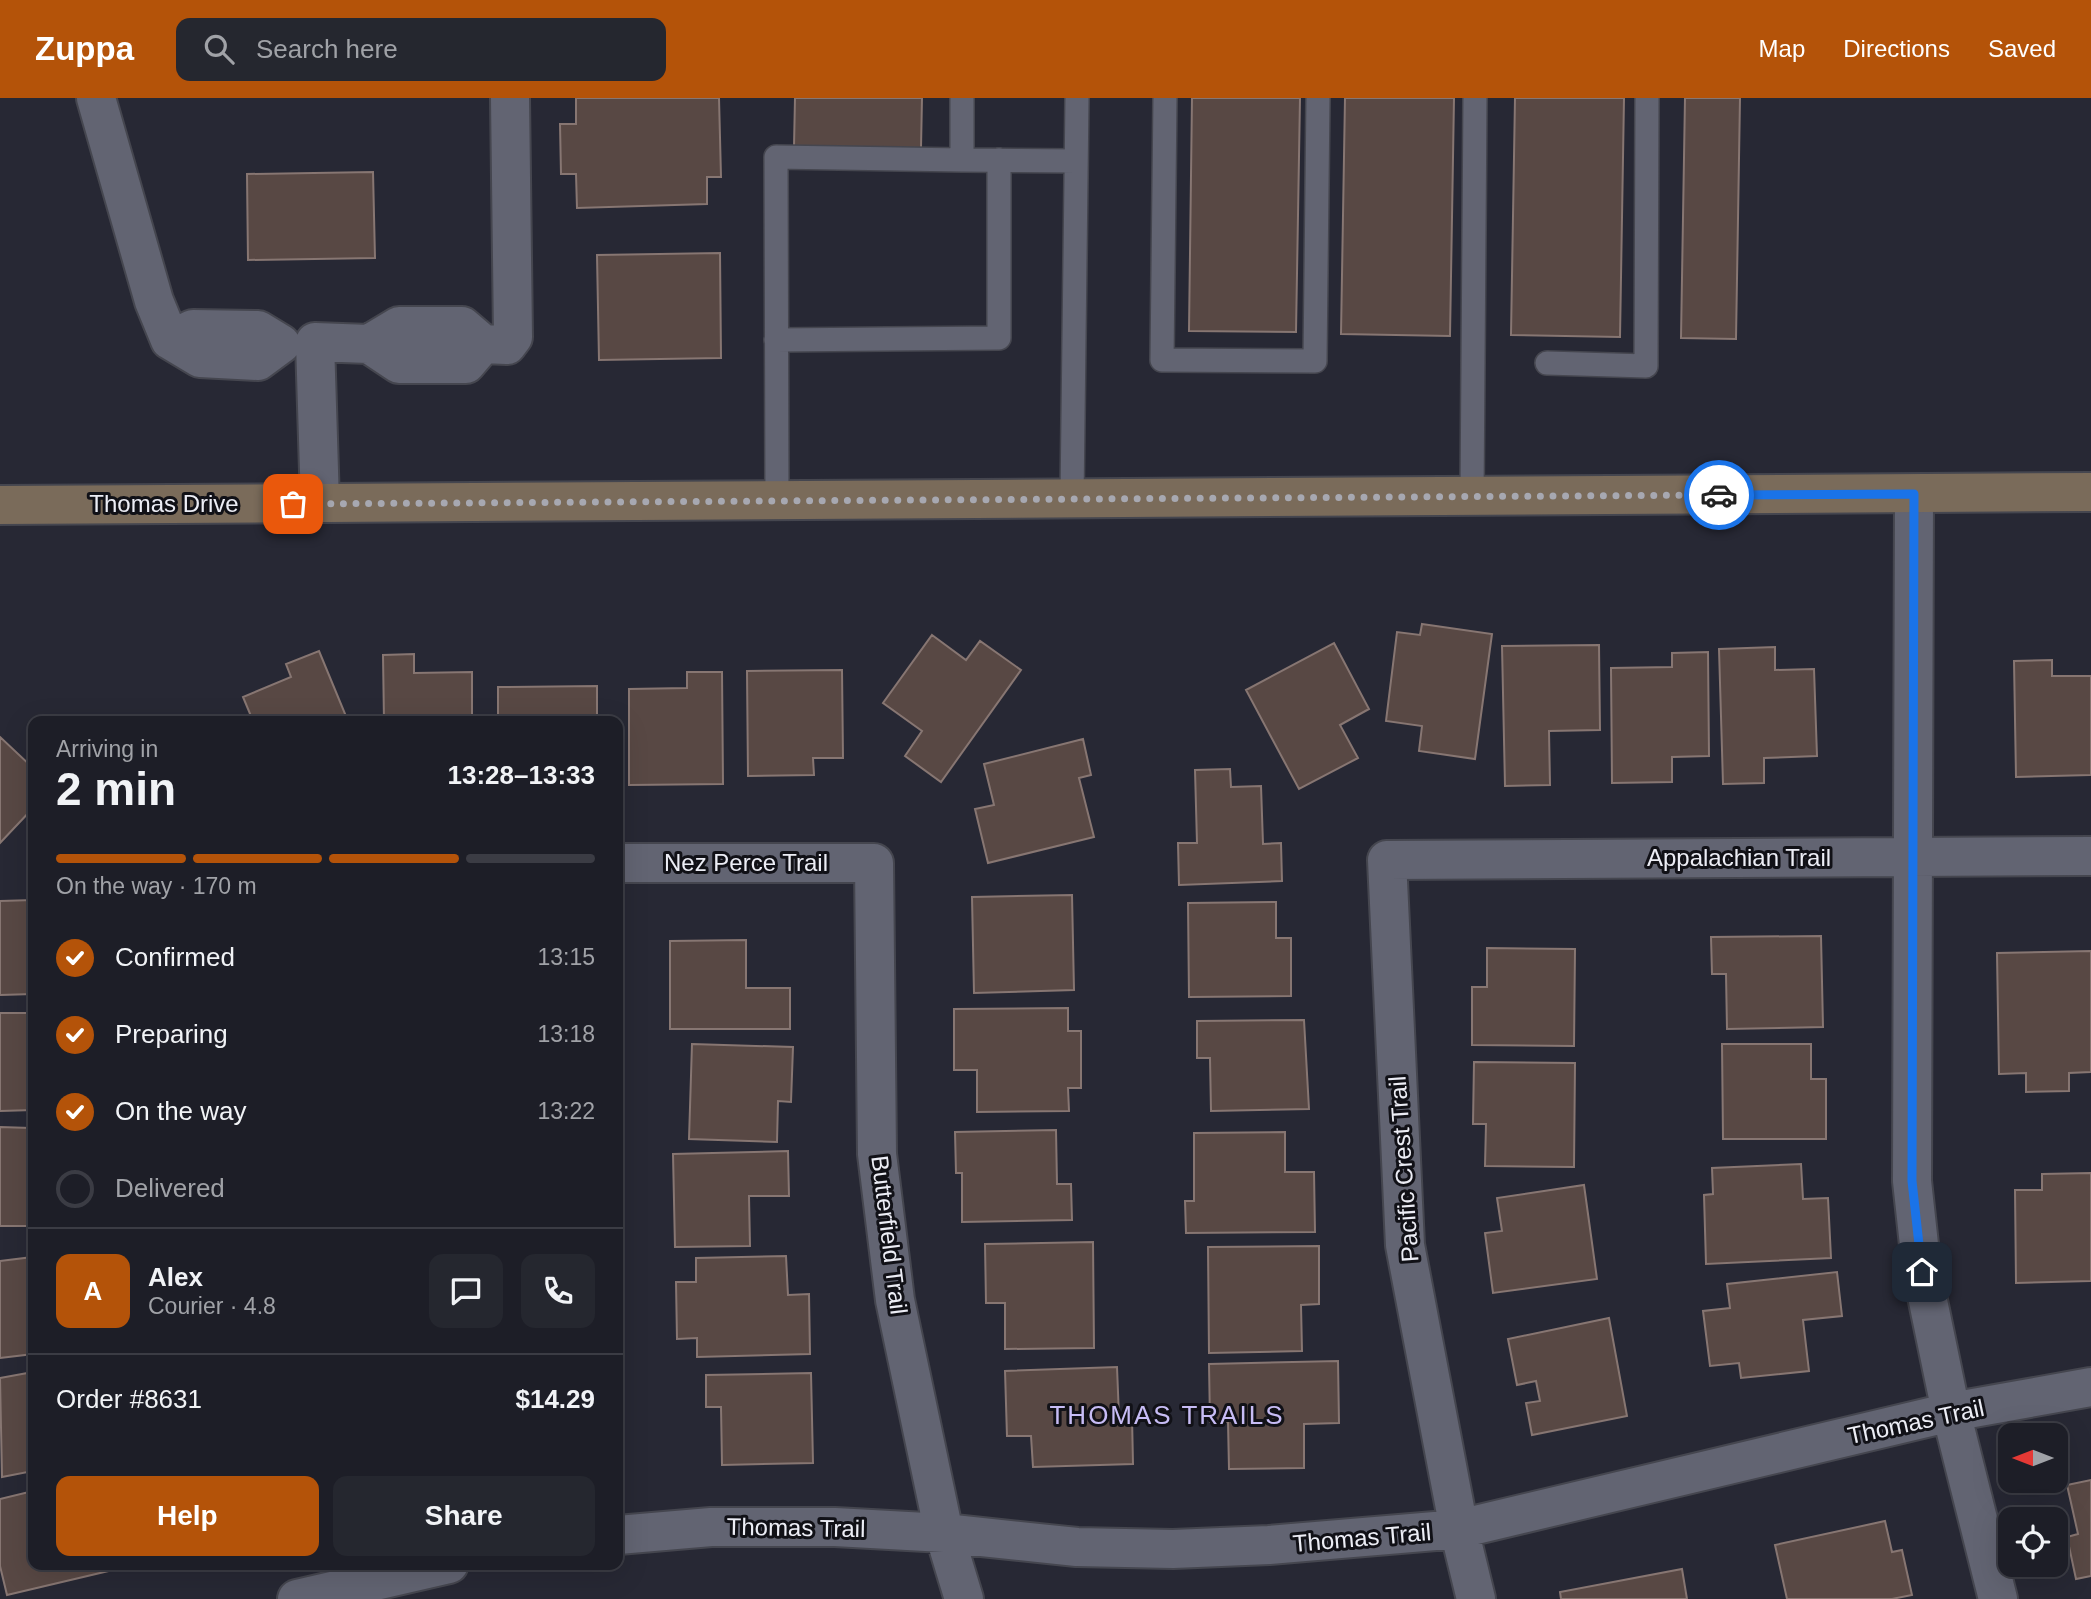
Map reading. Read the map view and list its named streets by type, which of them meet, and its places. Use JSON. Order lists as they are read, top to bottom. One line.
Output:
{"streets":{"street":["Thomas Drive","Appalachian Trail","Nez Perce Trail","Pacific Crest Trail","Butterfield Trail","Thomas Trail"]},"crossings":[["Appalachian Trail","Pacific Crest Trail"],["Nez Perce Trail","Butterfield Trail"],["Pacific Crest Trail","Thomas Trail"],["Butterfield Trail","Thomas Trail"]],"districts":["THOMAS TRAILS"],"north":"left","page":{"header":"Zuppa","search":"Search here","nav":["Map","Directions","Saved"],"heading":["2 min","Arriving in","13:28–13:33"],"panel":["Alex","Courier · 4.8","Order #8631","$14.29"],"bar":"On the way · 170 m","list":[["Confirmed","13:15"],["Preparing","13:18"],["On the way","13:22"],"Delivered"],"round":"A","buttons":["Help","Share"]}}
